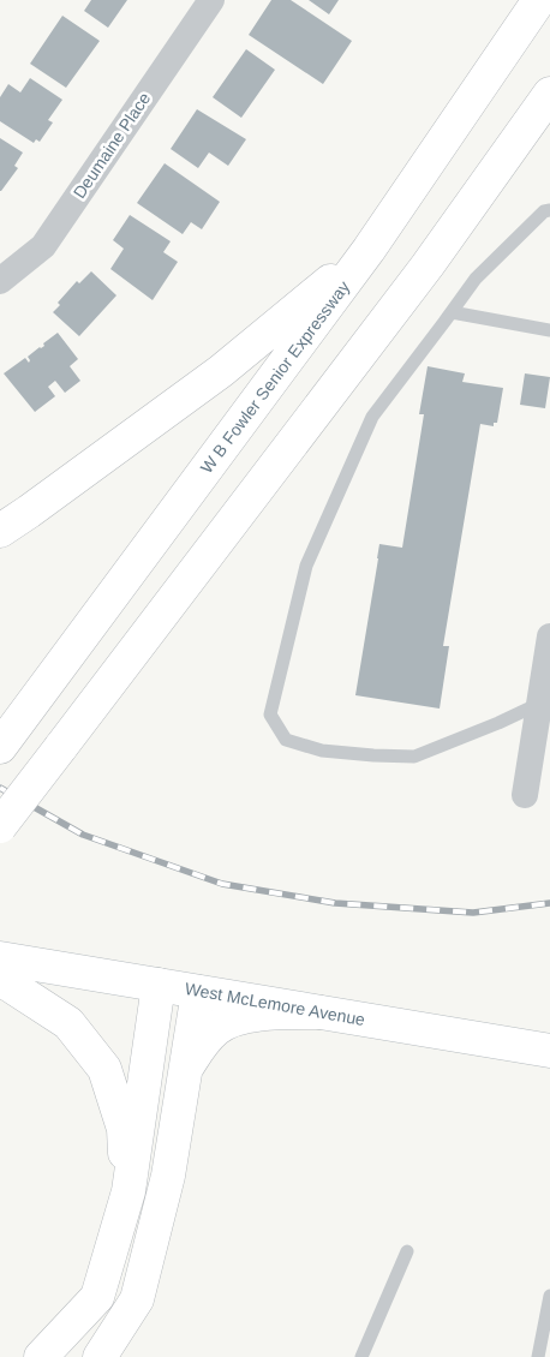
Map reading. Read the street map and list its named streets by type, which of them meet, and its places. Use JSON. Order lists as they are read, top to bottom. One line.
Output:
{"streets":{"main road":["W B Fowler Senior Expressway","West McLemore Avenue"],"street":["Deumaine Place"]}}
